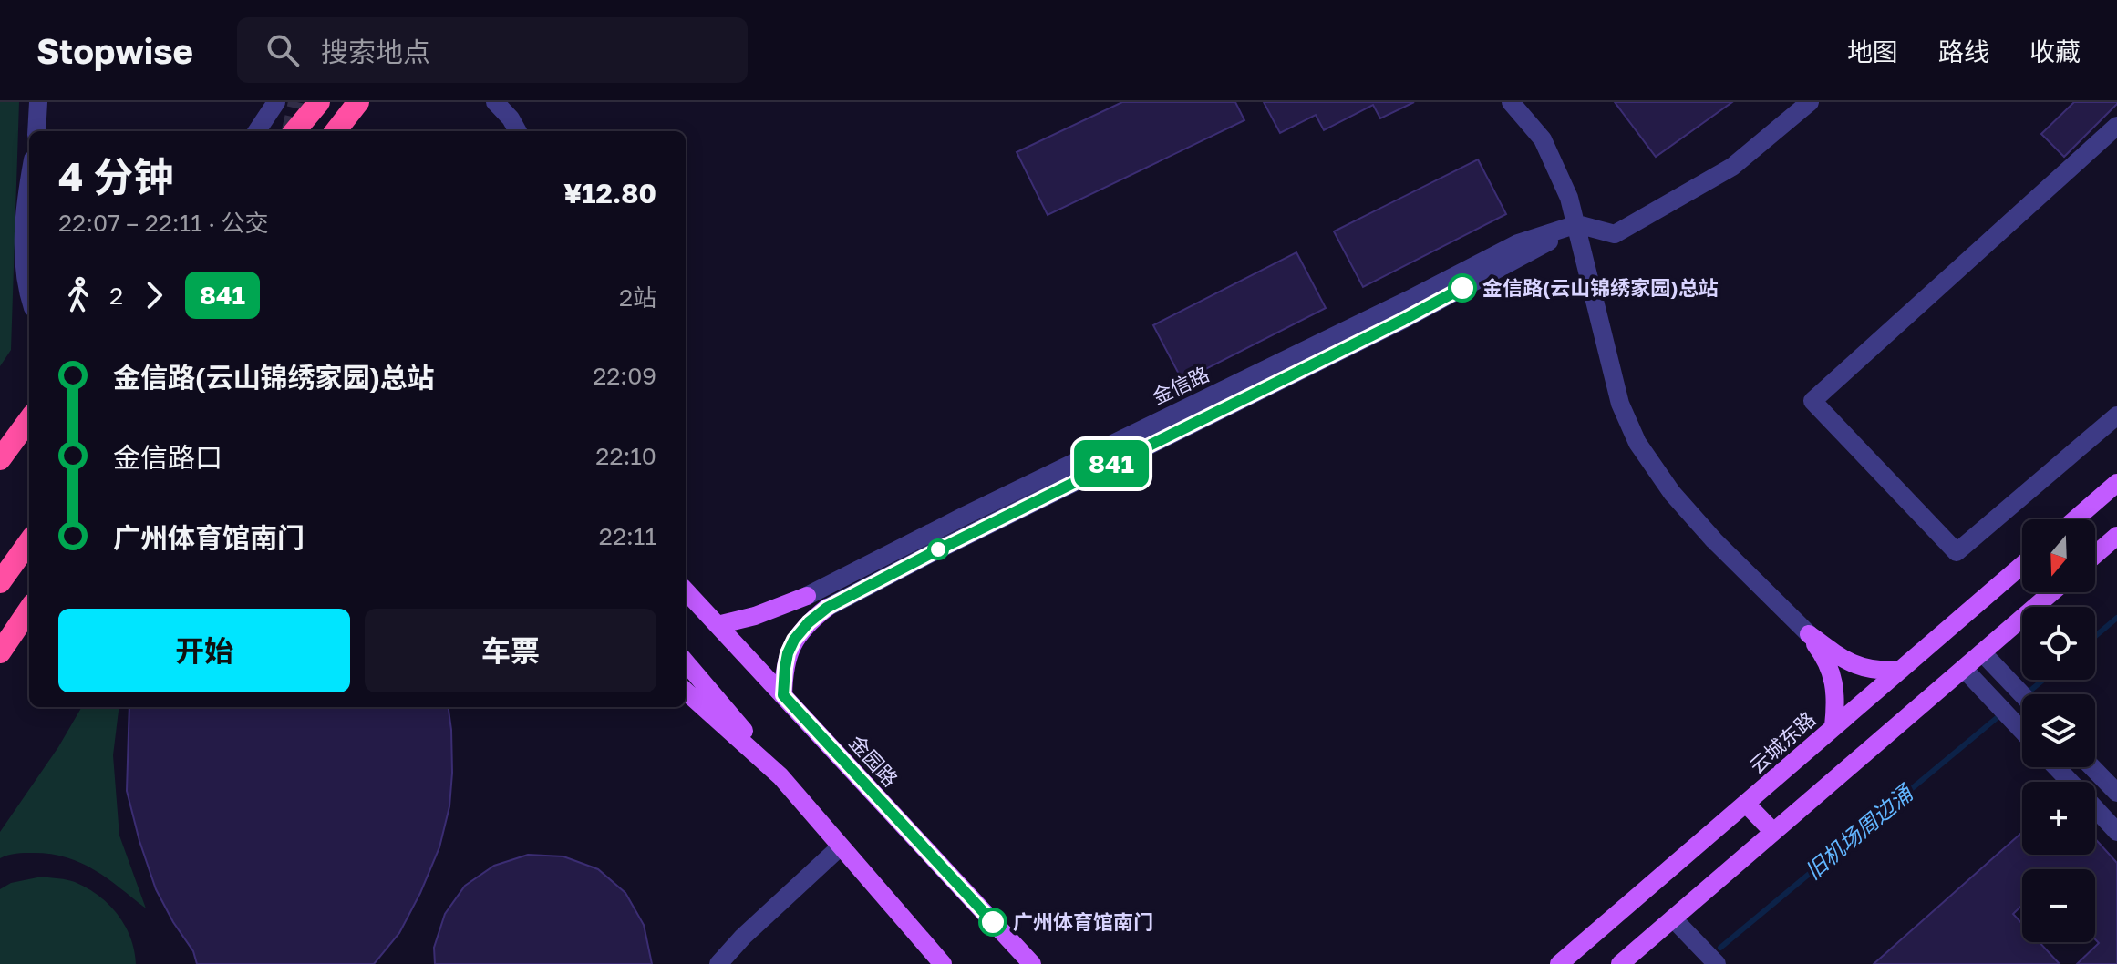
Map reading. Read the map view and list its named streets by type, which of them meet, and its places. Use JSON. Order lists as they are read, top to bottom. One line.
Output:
{"streets":{"main road":["云城东路","金园路"],"street":["金信路"]},"water":["旧机场周边涌"],"places":["金信路(云山锦绣家园)总站","广州体育馆南门"],"lines":["bus line 841"],"north":"bottom","page":{"header":"Stopwise","search":"搜索地点","nav":["地图","路线","收藏"],"on_map":"841","heading":["4 分钟","22:07 – 22:11 · 公交","¥12.80"],"legs":["2","841","2站"],"list":[{"name":"金信路(云山锦绣家园)总站","value":"22:09"},{"name":"金信路口","value":"22:10"},{"name":"广州体育馆南门","value":"22:11"}],"map_buttons":["+","−"],"buttons":["开始","车票"]}}
